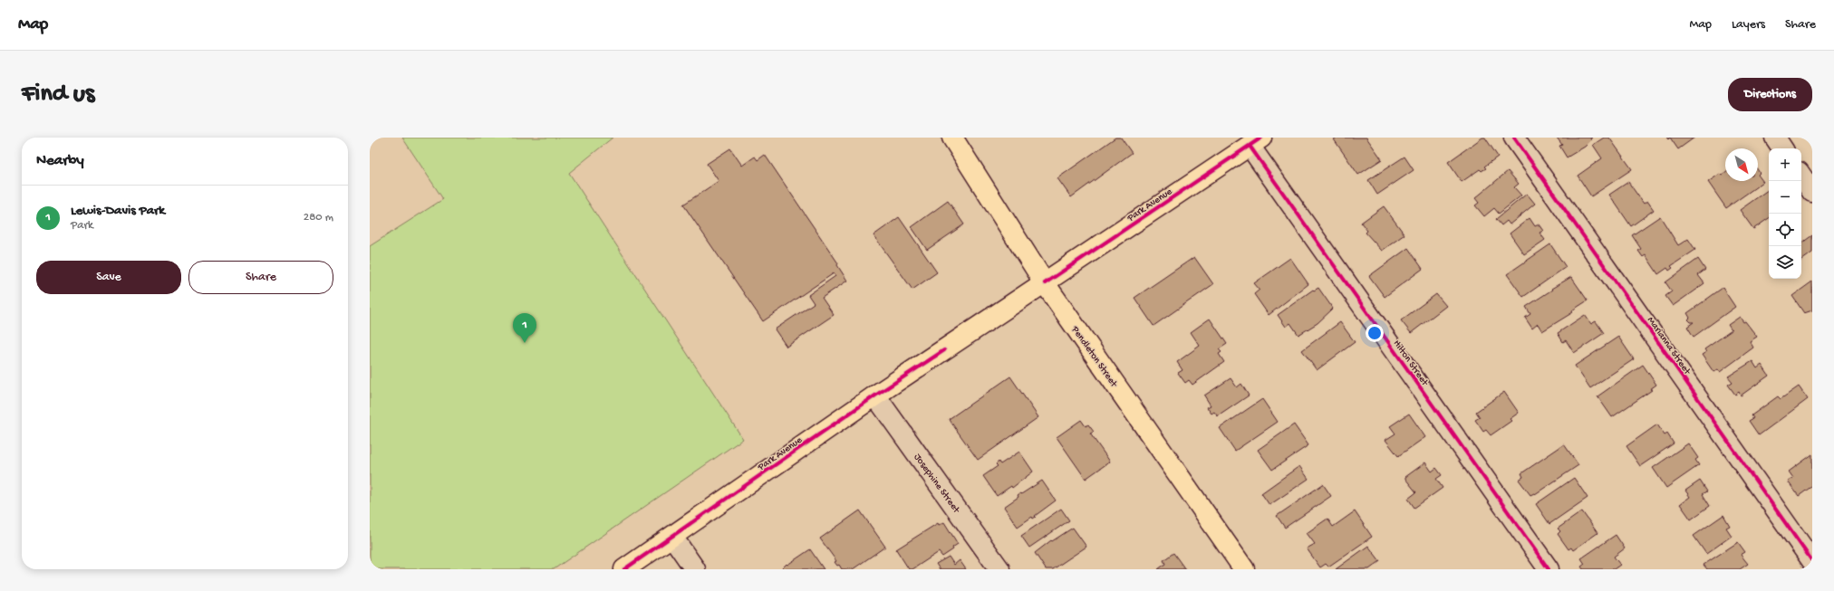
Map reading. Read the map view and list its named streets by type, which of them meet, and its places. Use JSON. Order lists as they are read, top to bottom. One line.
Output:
{"streets":{"main road":["Park Avenue","Pendleton Street"],"street":["Marianna Street","Hilton Street","Josephine Street"]},"crossings":[["Park Avenue","Pendleton Street"],["Park Avenue","Hilton Street"],["Park Avenue","Josephine Street"]],"north":"bottom right","page":{"header":"Map","nav":["Map","Layers","Share"],"buttons":["Directions",["Save","Share"]],"title":"Find us","heading":"Nearby","map_buttons":["+","−"],"list":[{"mark":"1","name":"Lewis-Davis Park","note":"Park","value":"280 m"}],"pins":"1"}}
